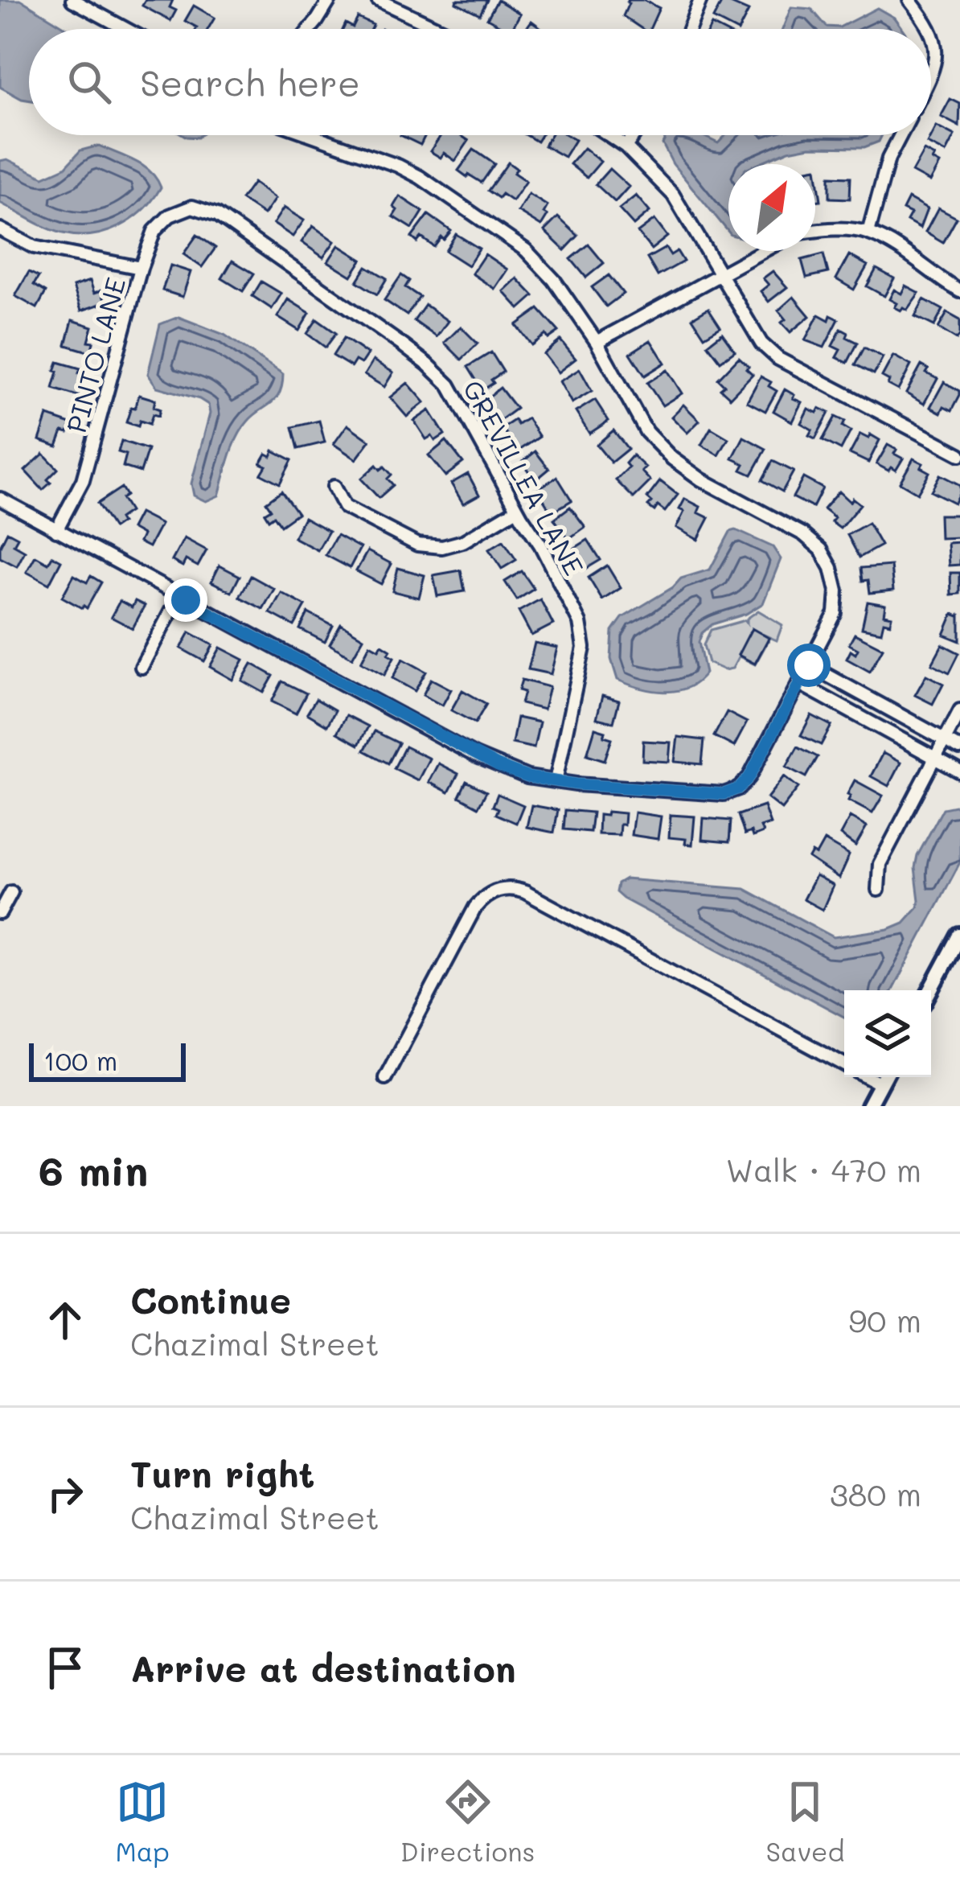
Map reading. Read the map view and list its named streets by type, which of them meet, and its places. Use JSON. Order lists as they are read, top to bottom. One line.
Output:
{"streets":{"street":["PINTO LANE","GREVILLEA LANE"]},"crossings":[["PINTO LANE","GREVILLEA LANE"]],"scale_bar":"100 m","north":"top right","page":{"search":"Search here","scale":"100 m","heading":["6 min","Walk · 470 m"],"list":[["Continue","Chazimal Street","90 m"],["Turn right","Chazimal Street","380 m"],"Arrive at destination"],"nav":["Map","Directions","Saved"]}}
